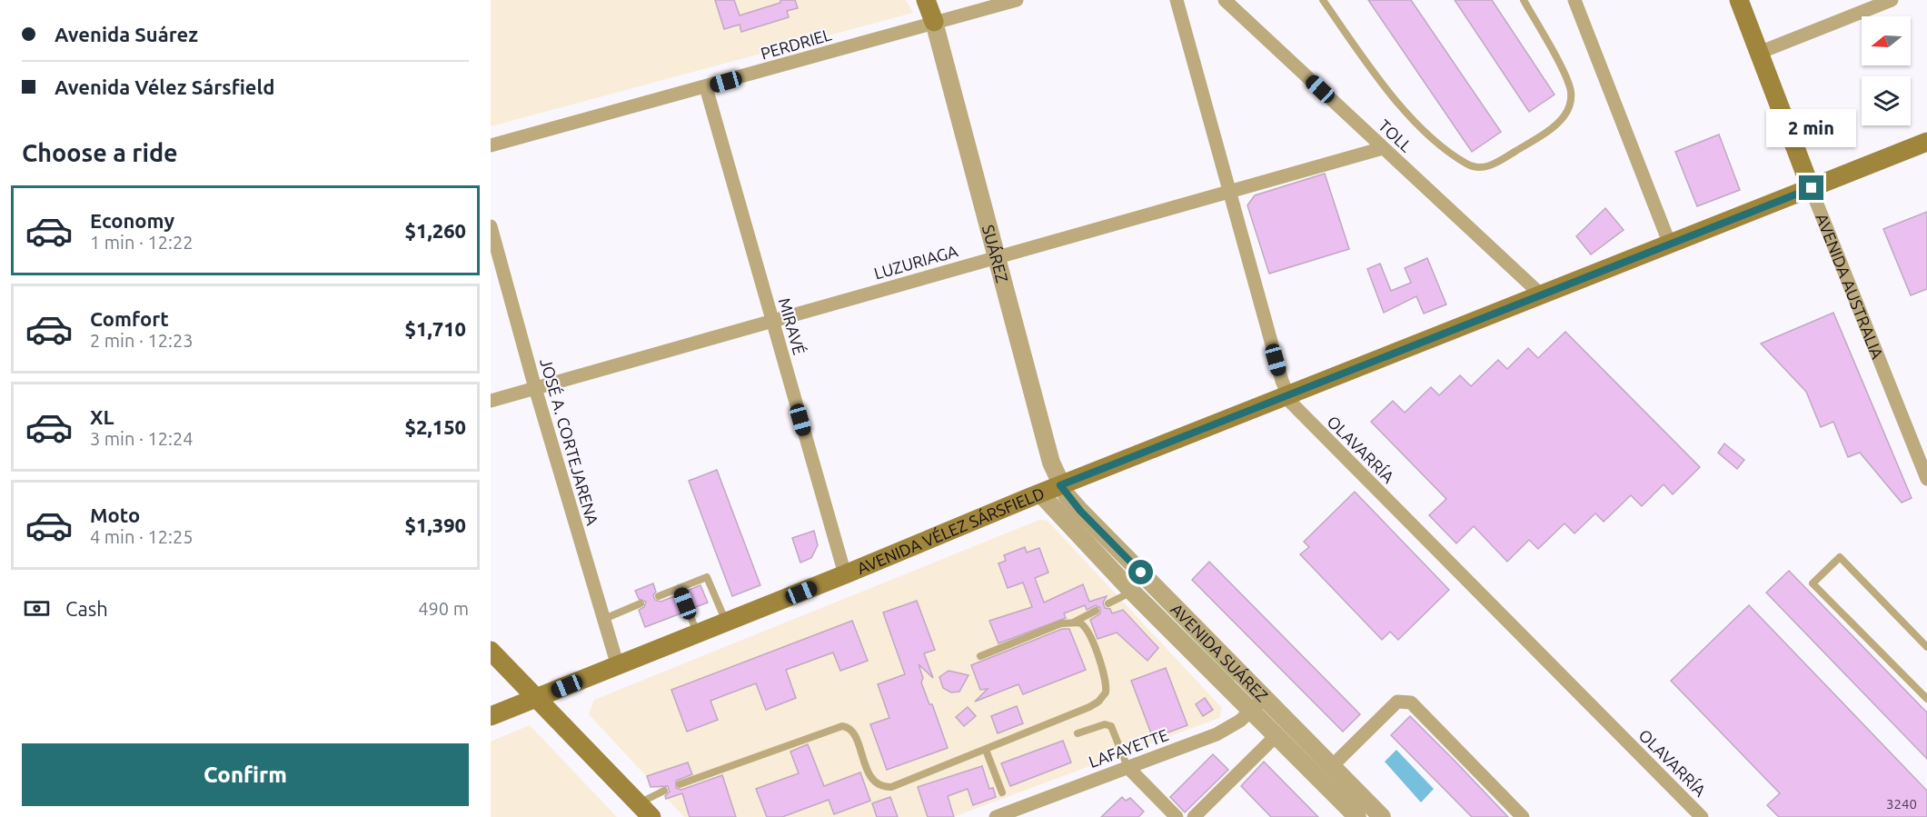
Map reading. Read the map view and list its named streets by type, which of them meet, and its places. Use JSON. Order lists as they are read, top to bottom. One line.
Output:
{"streets":{"main road":["AVENIDA AUSTRALIA","AVENIDA VÉLEZ SÁRSFIELD"],"street":["PERDRIEL","TOLL","SUÁREZ","LUZURIAGA","MIRAVÉ","JOSÉ A. CORTEJARENA","OLAVARRÍA","AVENIDA SUÁREZ","LAFAYETTE"]},"crossings":[["PERDRIEL","SUÁREZ"],["PERDRIEL","MIRAVÉ"],["TOLL","LUZURIAGA"],["TOLL","AVENIDA VÉLEZ SÁRSFIELD"],["SUÁREZ","LUZURIAGA"],["SUÁREZ","AVENIDA VÉLEZ SÁRSFIELD"],["SUÁREZ","AVENIDA SUÁREZ"],["LUZURIAGA","MIRAVÉ"],["LUZURIAGA","JOSÉ A. CORTEJARENA"],["LUZURIAGA","OLAVARRÍA"],["AVENIDA AUSTRALIA","AVENIDA VÉLEZ SÁRSFIELD"],["MIRAVÉ","AVENIDA VÉLEZ SÁRSFIELD"],["JOSÉ A. CORTEJARENA","AVENIDA VÉLEZ SÁRSFIELD"],["OLAVARRÍA","AVENIDA VÉLEZ SÁRSFIELD"],["AVENIDA VÉLEZ SÁRSFIELD","AVENIDA SUÁREZ"],["AVENIDA SUÁREZ","LAFAYETTE"]],"house_numbers":["3240"],"north":"left","page":{"banner":["Avenida Suárez","Avenida Vélez Sársfield"],"bubble":"2 min","heading":"Choose a ride","list":[{"name":"Economy","note":"1 min · 12:22","value":"$1,260"},{"name":"Comfort","note":"2 min · 12:23","value":"$1,710"},{"name":"XL","note":"3 min · 12:24","value":"$2,150"},{"name":"Moto","note":"4 min · 12:25","value":"$1,390"}],"pay":["Cash","490 m"],"buttons":"Confirm"}}
